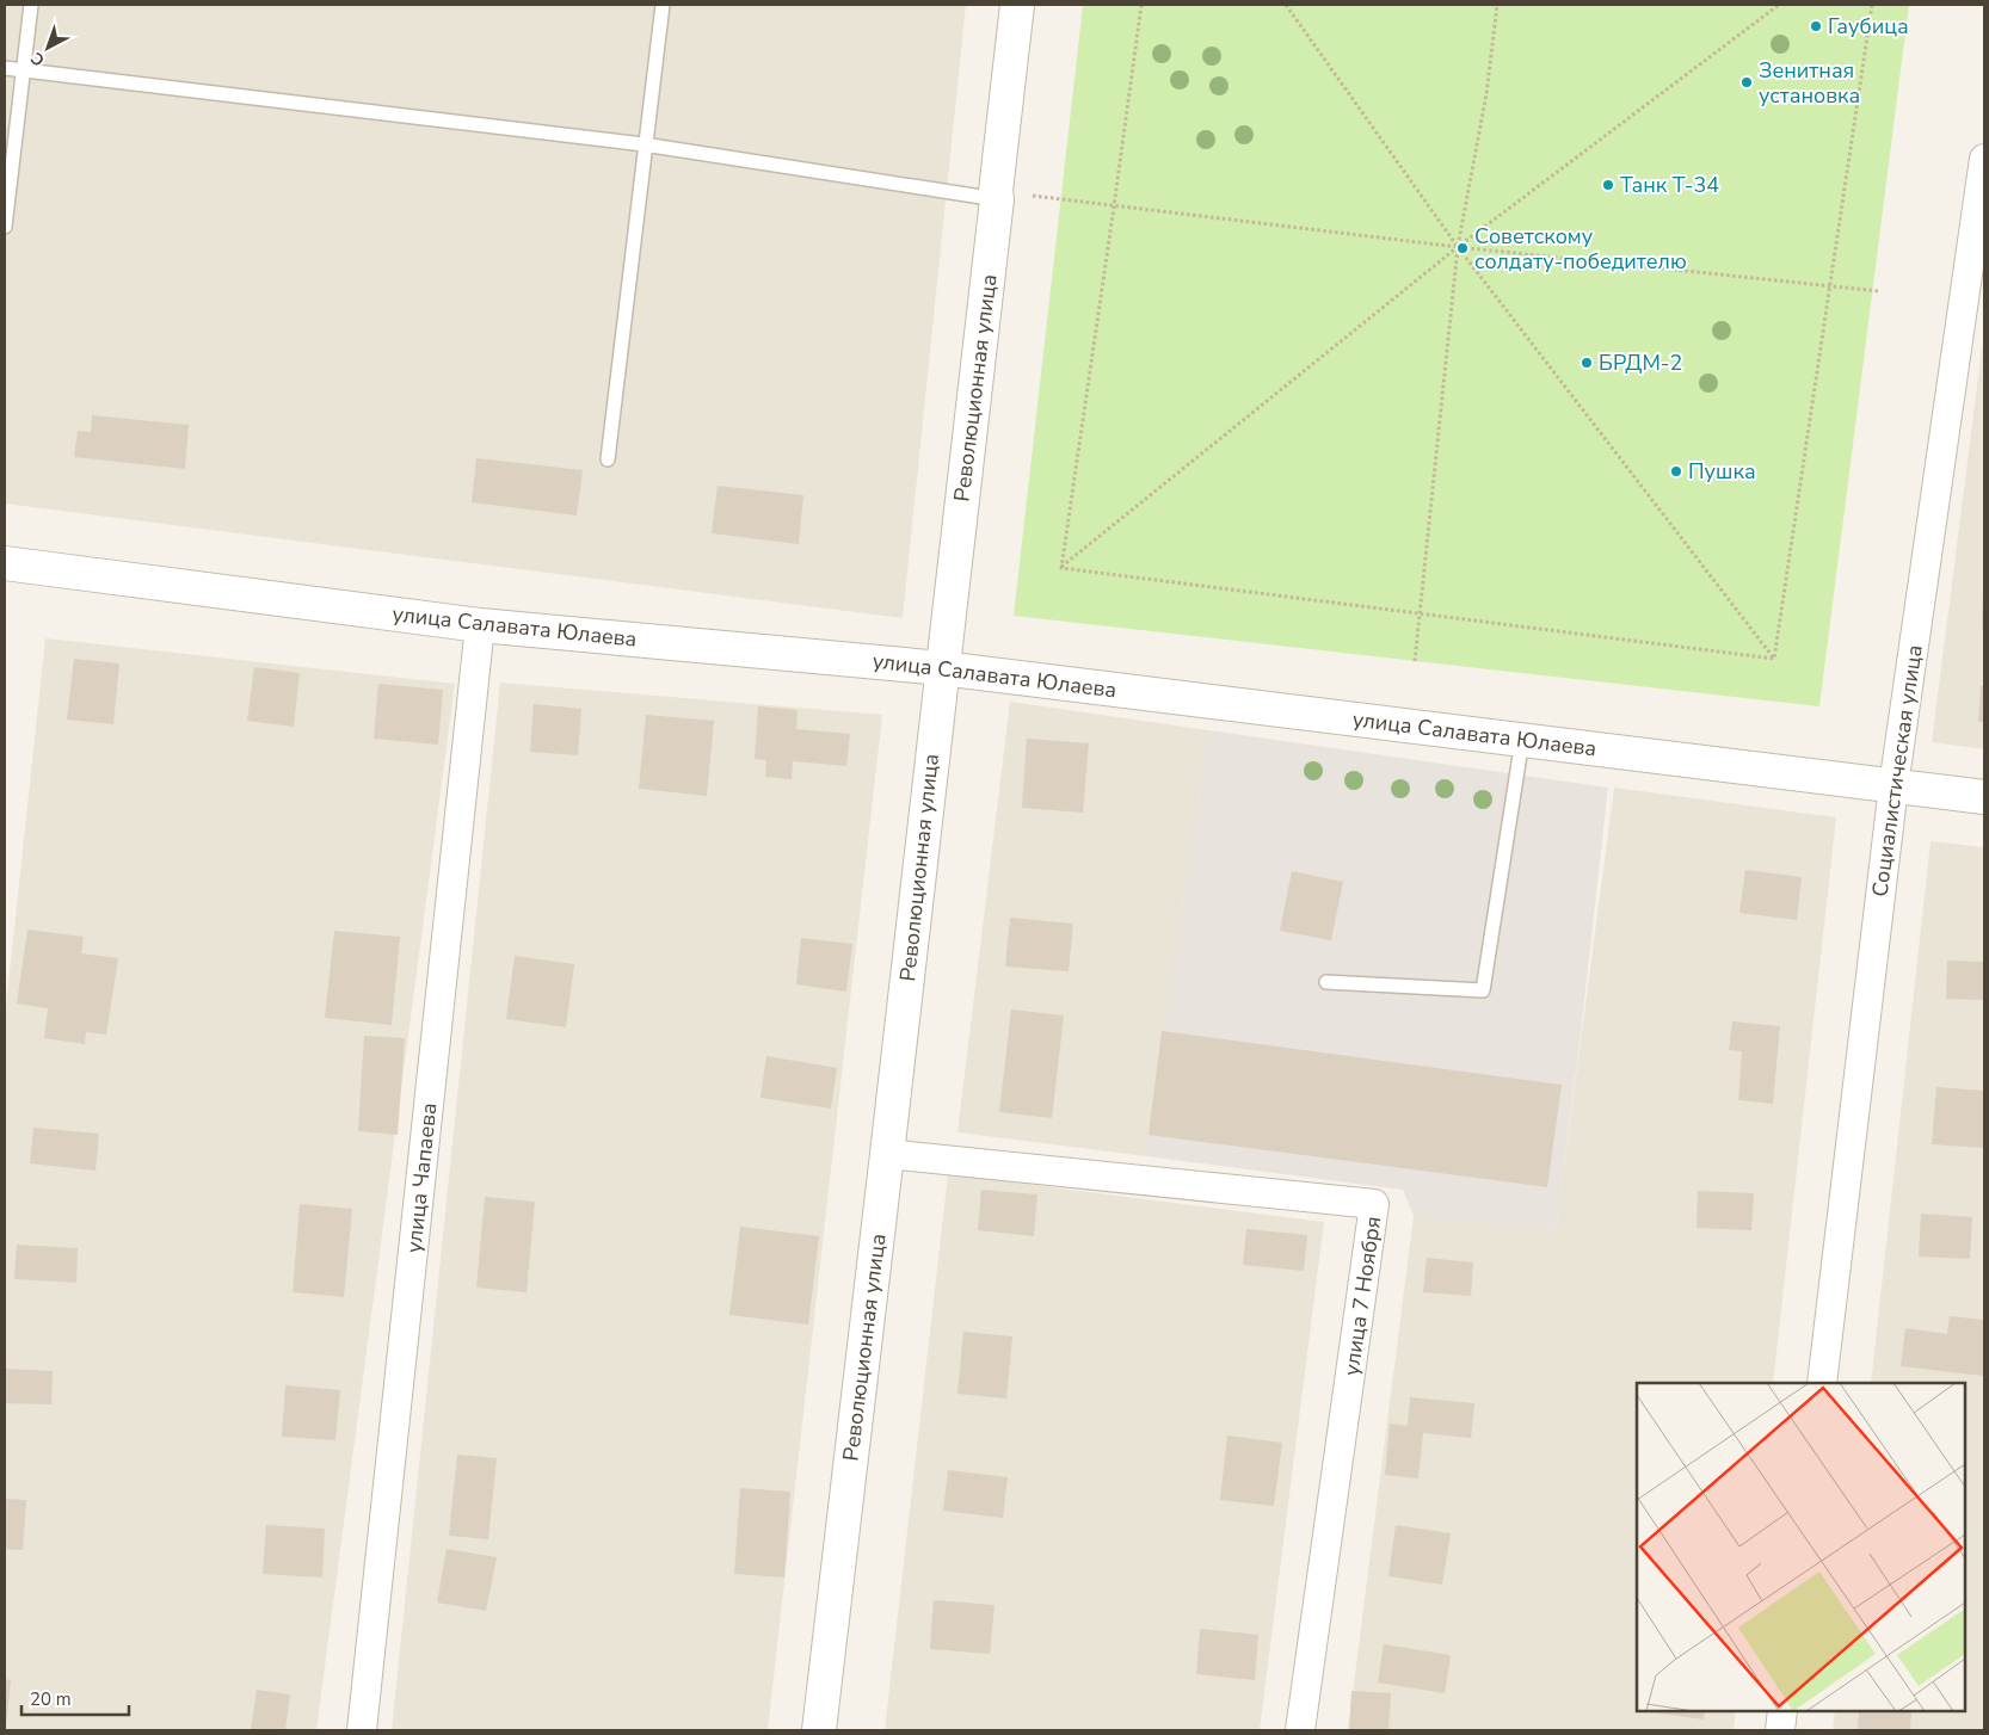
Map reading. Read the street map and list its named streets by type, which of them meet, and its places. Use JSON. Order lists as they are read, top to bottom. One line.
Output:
{"streets":{"street":["Революционная улица","улица Салавата Юлаева","Социалистическая улица","улица Чапаева","улица 7 Ноября"]},"crossings":[["Революционная улица","улица Салавата Юлаева"],["Революционная улица","улица 7 Ноября"],["улица Салавата Юлаева","Социалистическая улица"],["улица Салавата Юлаева","улица Чапаева"]],"places":["Гаубица","Зенитная установка","Танк Т-34","Советскому солдату-победителю","БРДМ-2","Пушка"],"scale_bar":"20 m","north":"bottom left"}
